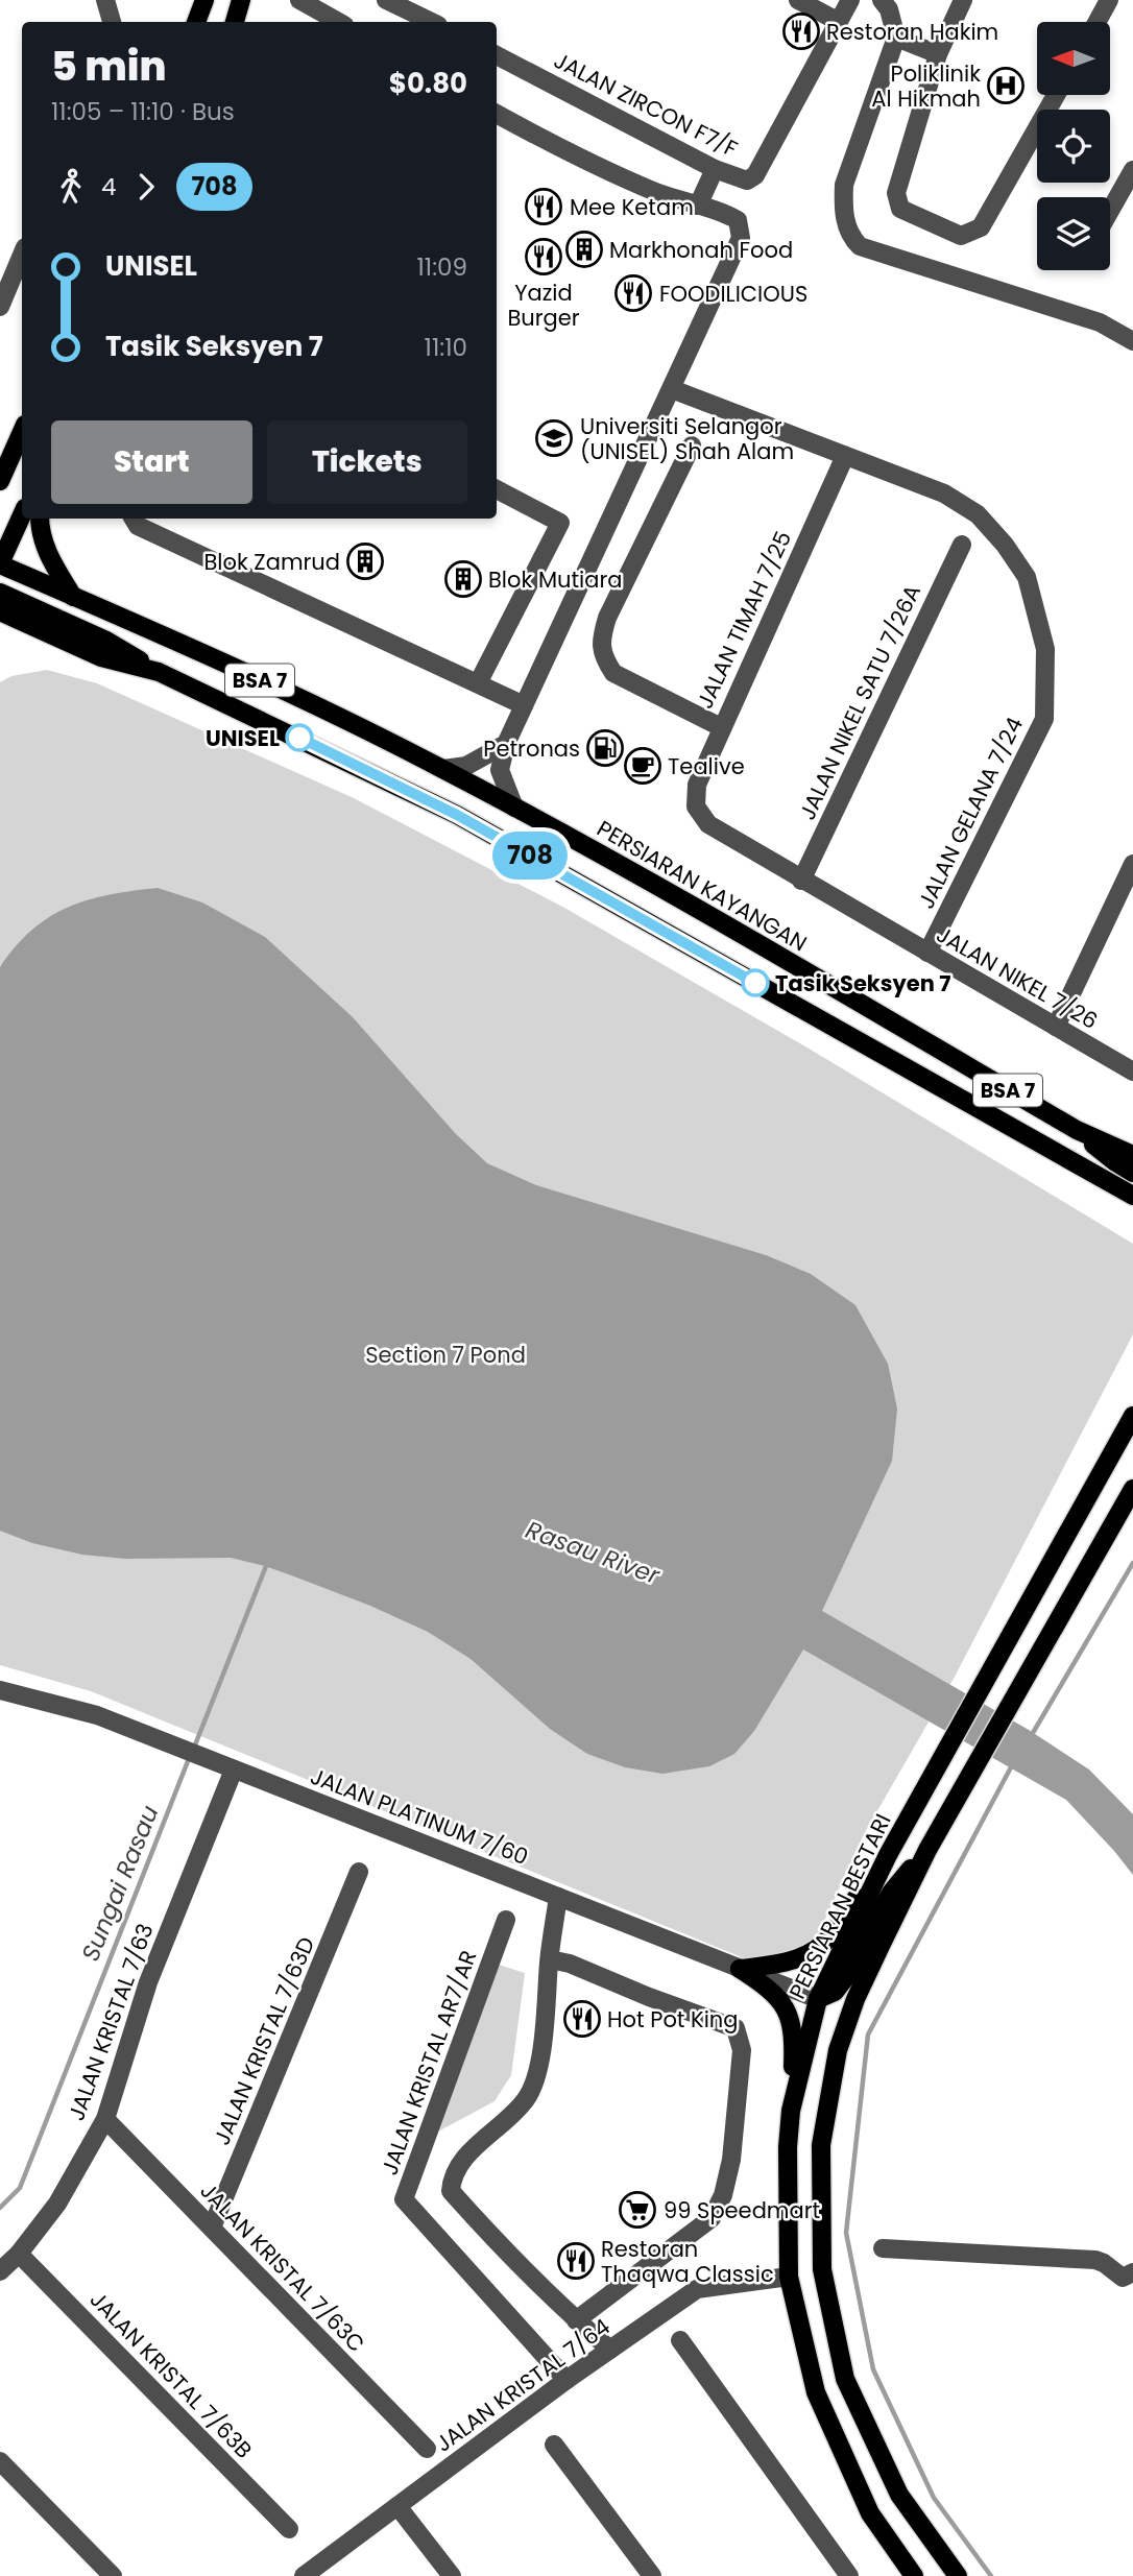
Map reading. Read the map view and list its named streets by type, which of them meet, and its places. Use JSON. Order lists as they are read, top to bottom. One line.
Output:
{"streets":{"main road":["BSA 7","PERSIARAN KAYANGAN","PERSIARAN BESTARI"],"street":["JALAN ZIRCON F7/F","JALAN TIMAH 7/25","JALAN NIKEL SATU 7/26A","JALAN GELANA 7/24","JALAN NIKEL 7/26","JALAN PLATINUM 7/60","JALAN KRISTAL 7/63","JALAN KRISTAL 7/63D","JALAN KRISTAL AR7/AR","JALAN KRISTAL 7/63C","JALAN KRISTAL 7/63B","JALAN KRISTAL 7/64"]},"crossings":[["JALAN TIMAH 7/25","JALAN GELANA 7/24"],["JALAN TIMAH 7/25","JALAN NIKEL 7/26"],["JALAN NIKEL SATU 7/26A","JALAN NIKEL 7/26"],["JALAN GELANA 7/24","JALAN NIKEL 7/26"],["JALAN PLATINUM 7/60","PERSIARAN BESTARI"],["JALAN PLATINUM 7/60","JALAN KRISTAL 7/63"],["PERSIARAN BESTARI","JALAN KRISTAL 7/64"],["JALAN KRISTAL 7/63","JALAN KRISTAL 7/63C"],["JALAN KRISTAL 7/63","JALAN KRISTAL 7/63B"],["JALAN KRISTAL 7/63D","JALAN KRISTAL 7/63C"],["JALAN KRISTAL AR7/AR","JALAN KRISTAL 7/64"]],"water":["Rasau River","Sungai Rasau"],"parks":["Section 7 Pond"],"places":{"restaurant":["Restoran Hakim","Mee Ketam","Yazid Burger","FOODILICIOUS","Hot Pot King","Restoran Thaqwa Classic"],"hospital":["Poliklinik Al Hikmah"],"building":["Markhonah Food","Blok Zamrud","Blok Mutiara"],"school or university":["Universiti Selangor (UNISEL) Shah Alam"],"other":["UNISEL","Tasik Seksyen 7"],"fuel station":["Petronas"],"cafe":["Tealive"],"supermarket":["99 Speedmart"]},"lines":["bus line 708"],"north":"left","page":{"on_map":"708","heading":["5 min","11:05 – 11:10 · Bus","$0.80"],"legs":["4","708"],"list":[{"name":"UNISEL","value":"11:09"},{"name":"Tasik Seksyen 7","value":"11:10"}],"buttons":["Start","Tickets"]}}
